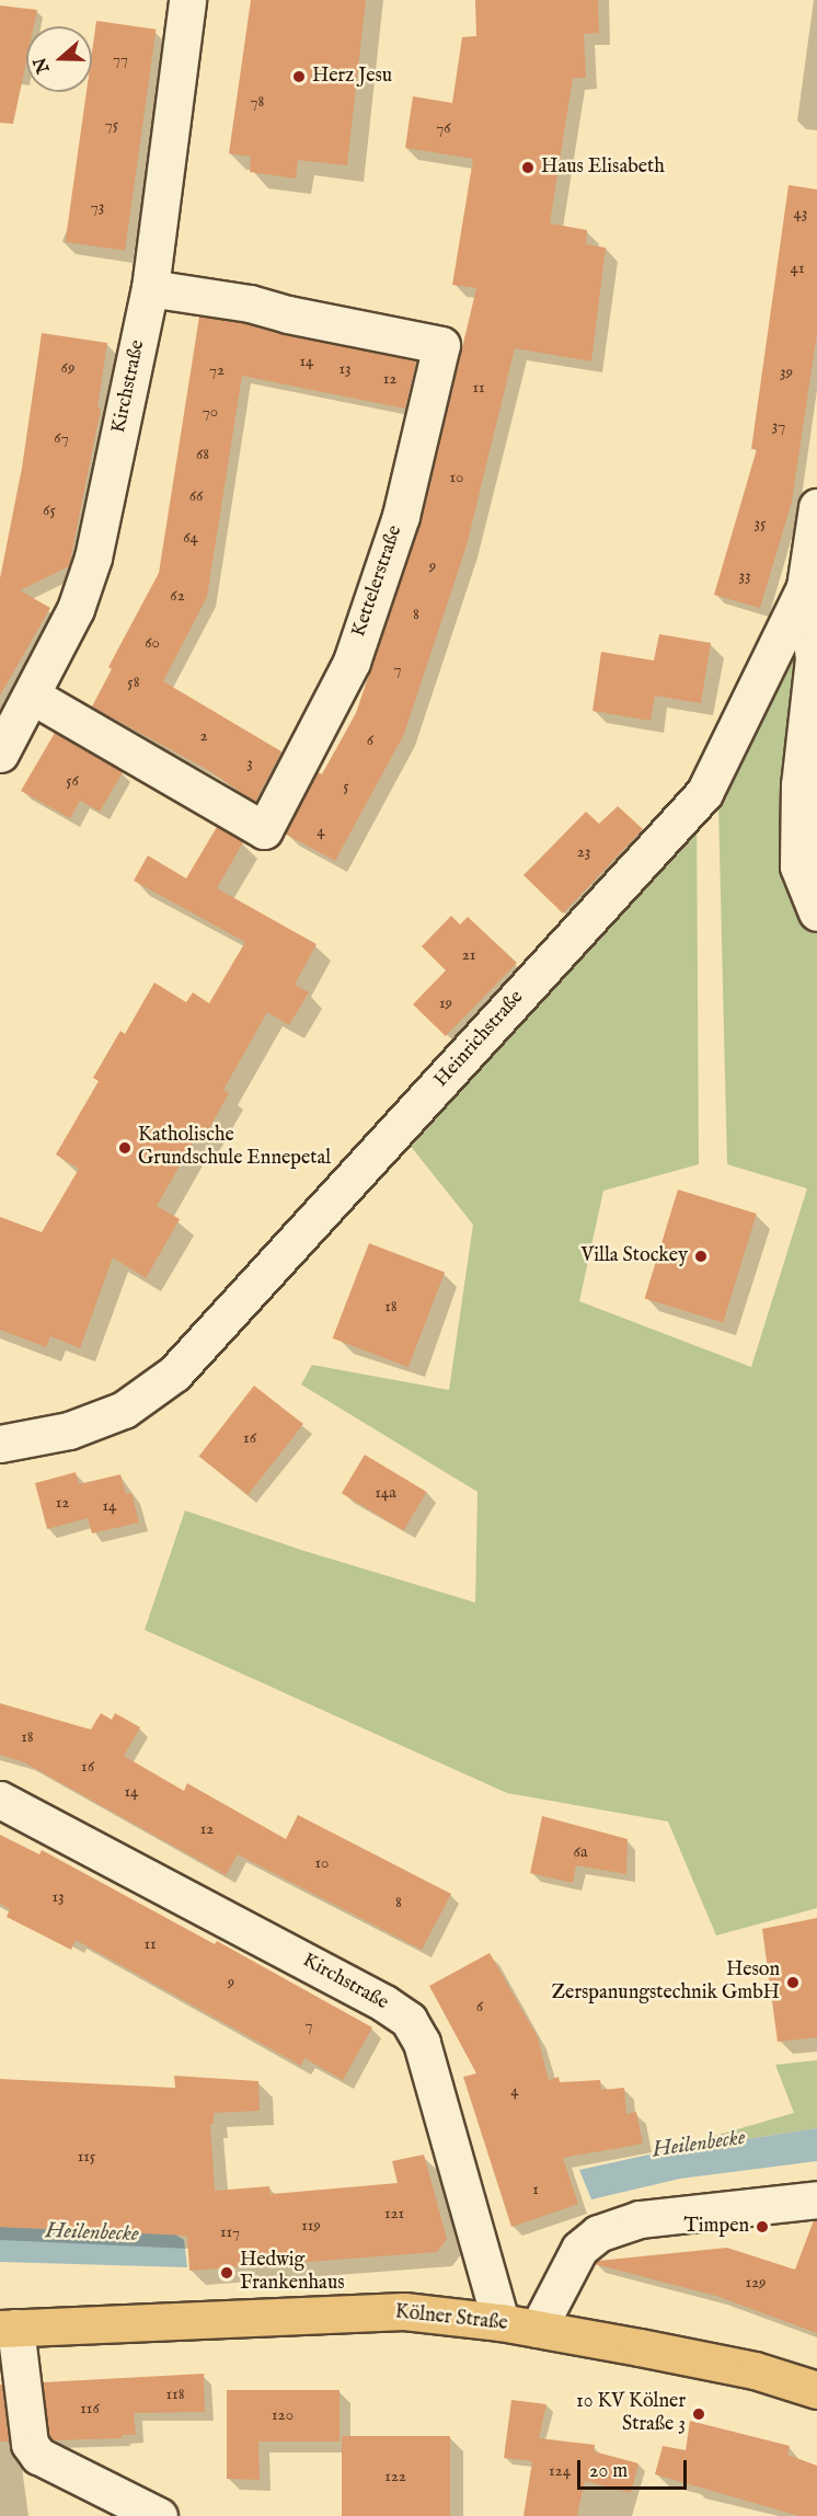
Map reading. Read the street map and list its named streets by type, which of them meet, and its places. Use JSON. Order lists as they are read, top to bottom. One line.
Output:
{"streets":{"main road":["Kölner Straße"],"street":["Kirchstraße","Kettelerstraße","Heinrichstraße"]},"crossings":[["Kirchstraße","Kettelerstraße"],["Kirchstraße","Kölner Straße"]],"water":["Heilenbecke"],"places":["Herz Jesu","Haus Elisabeth","Katholische Grundschule Ennepetal","Villa Stockey","Heson Zerspanungstechnik GmbH","Timpen","Hedwig Frankenhaus","10 KV Kölner Straße 3"],"house_numbers":["77","78","75","76","73","43","41","14","69","13","72","39","12","11","70","37","67","68","10","66","65","35","64","9","33","62","8","60","7","58","2","6","3","56","5","4","23","21","19","18","16","14a","12","14","18","16","14","12","6a","10","13","8","11","9","6","7","4","115","1","121","119","117","129","118","116","120","124","122"],"scale_bar":"20 m","north":"left"}
